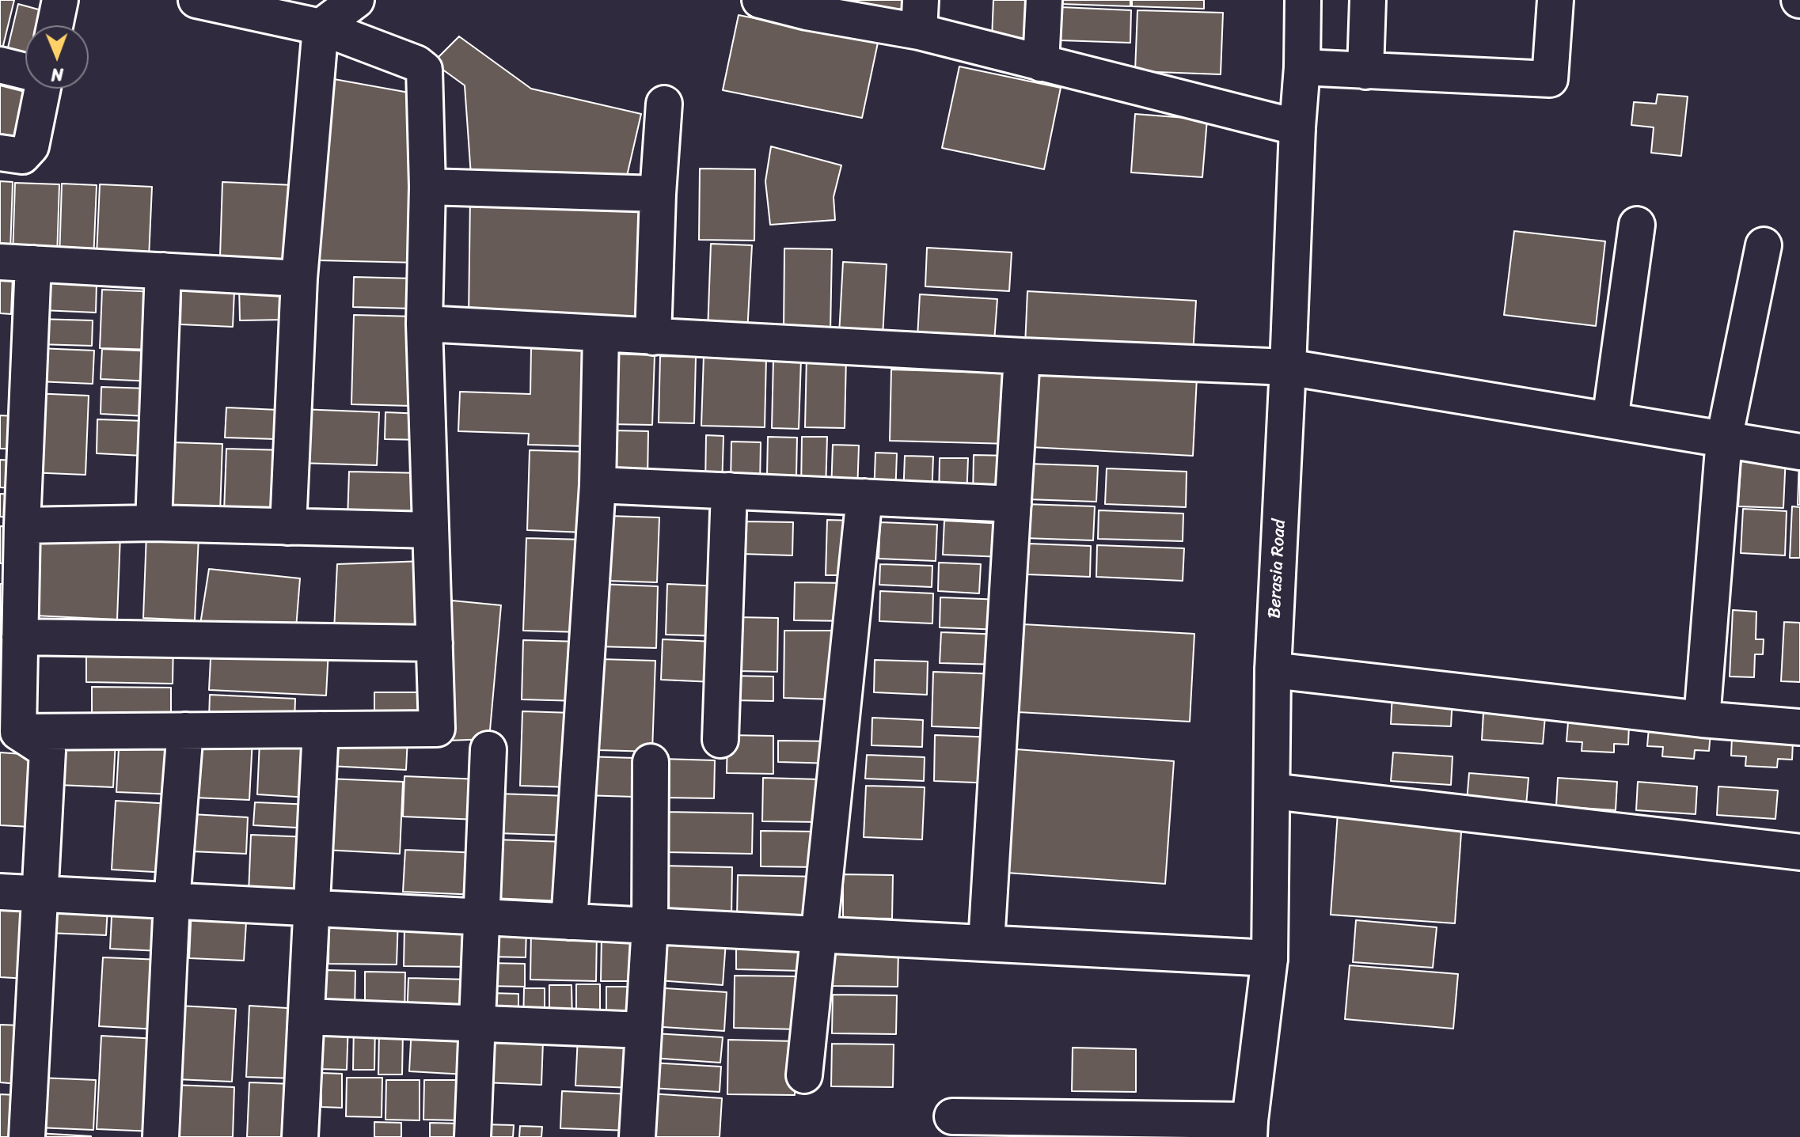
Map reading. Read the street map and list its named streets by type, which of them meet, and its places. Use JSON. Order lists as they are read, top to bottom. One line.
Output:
{"streets":{"street":["Berasia Road"]},"north":"bottom"}
